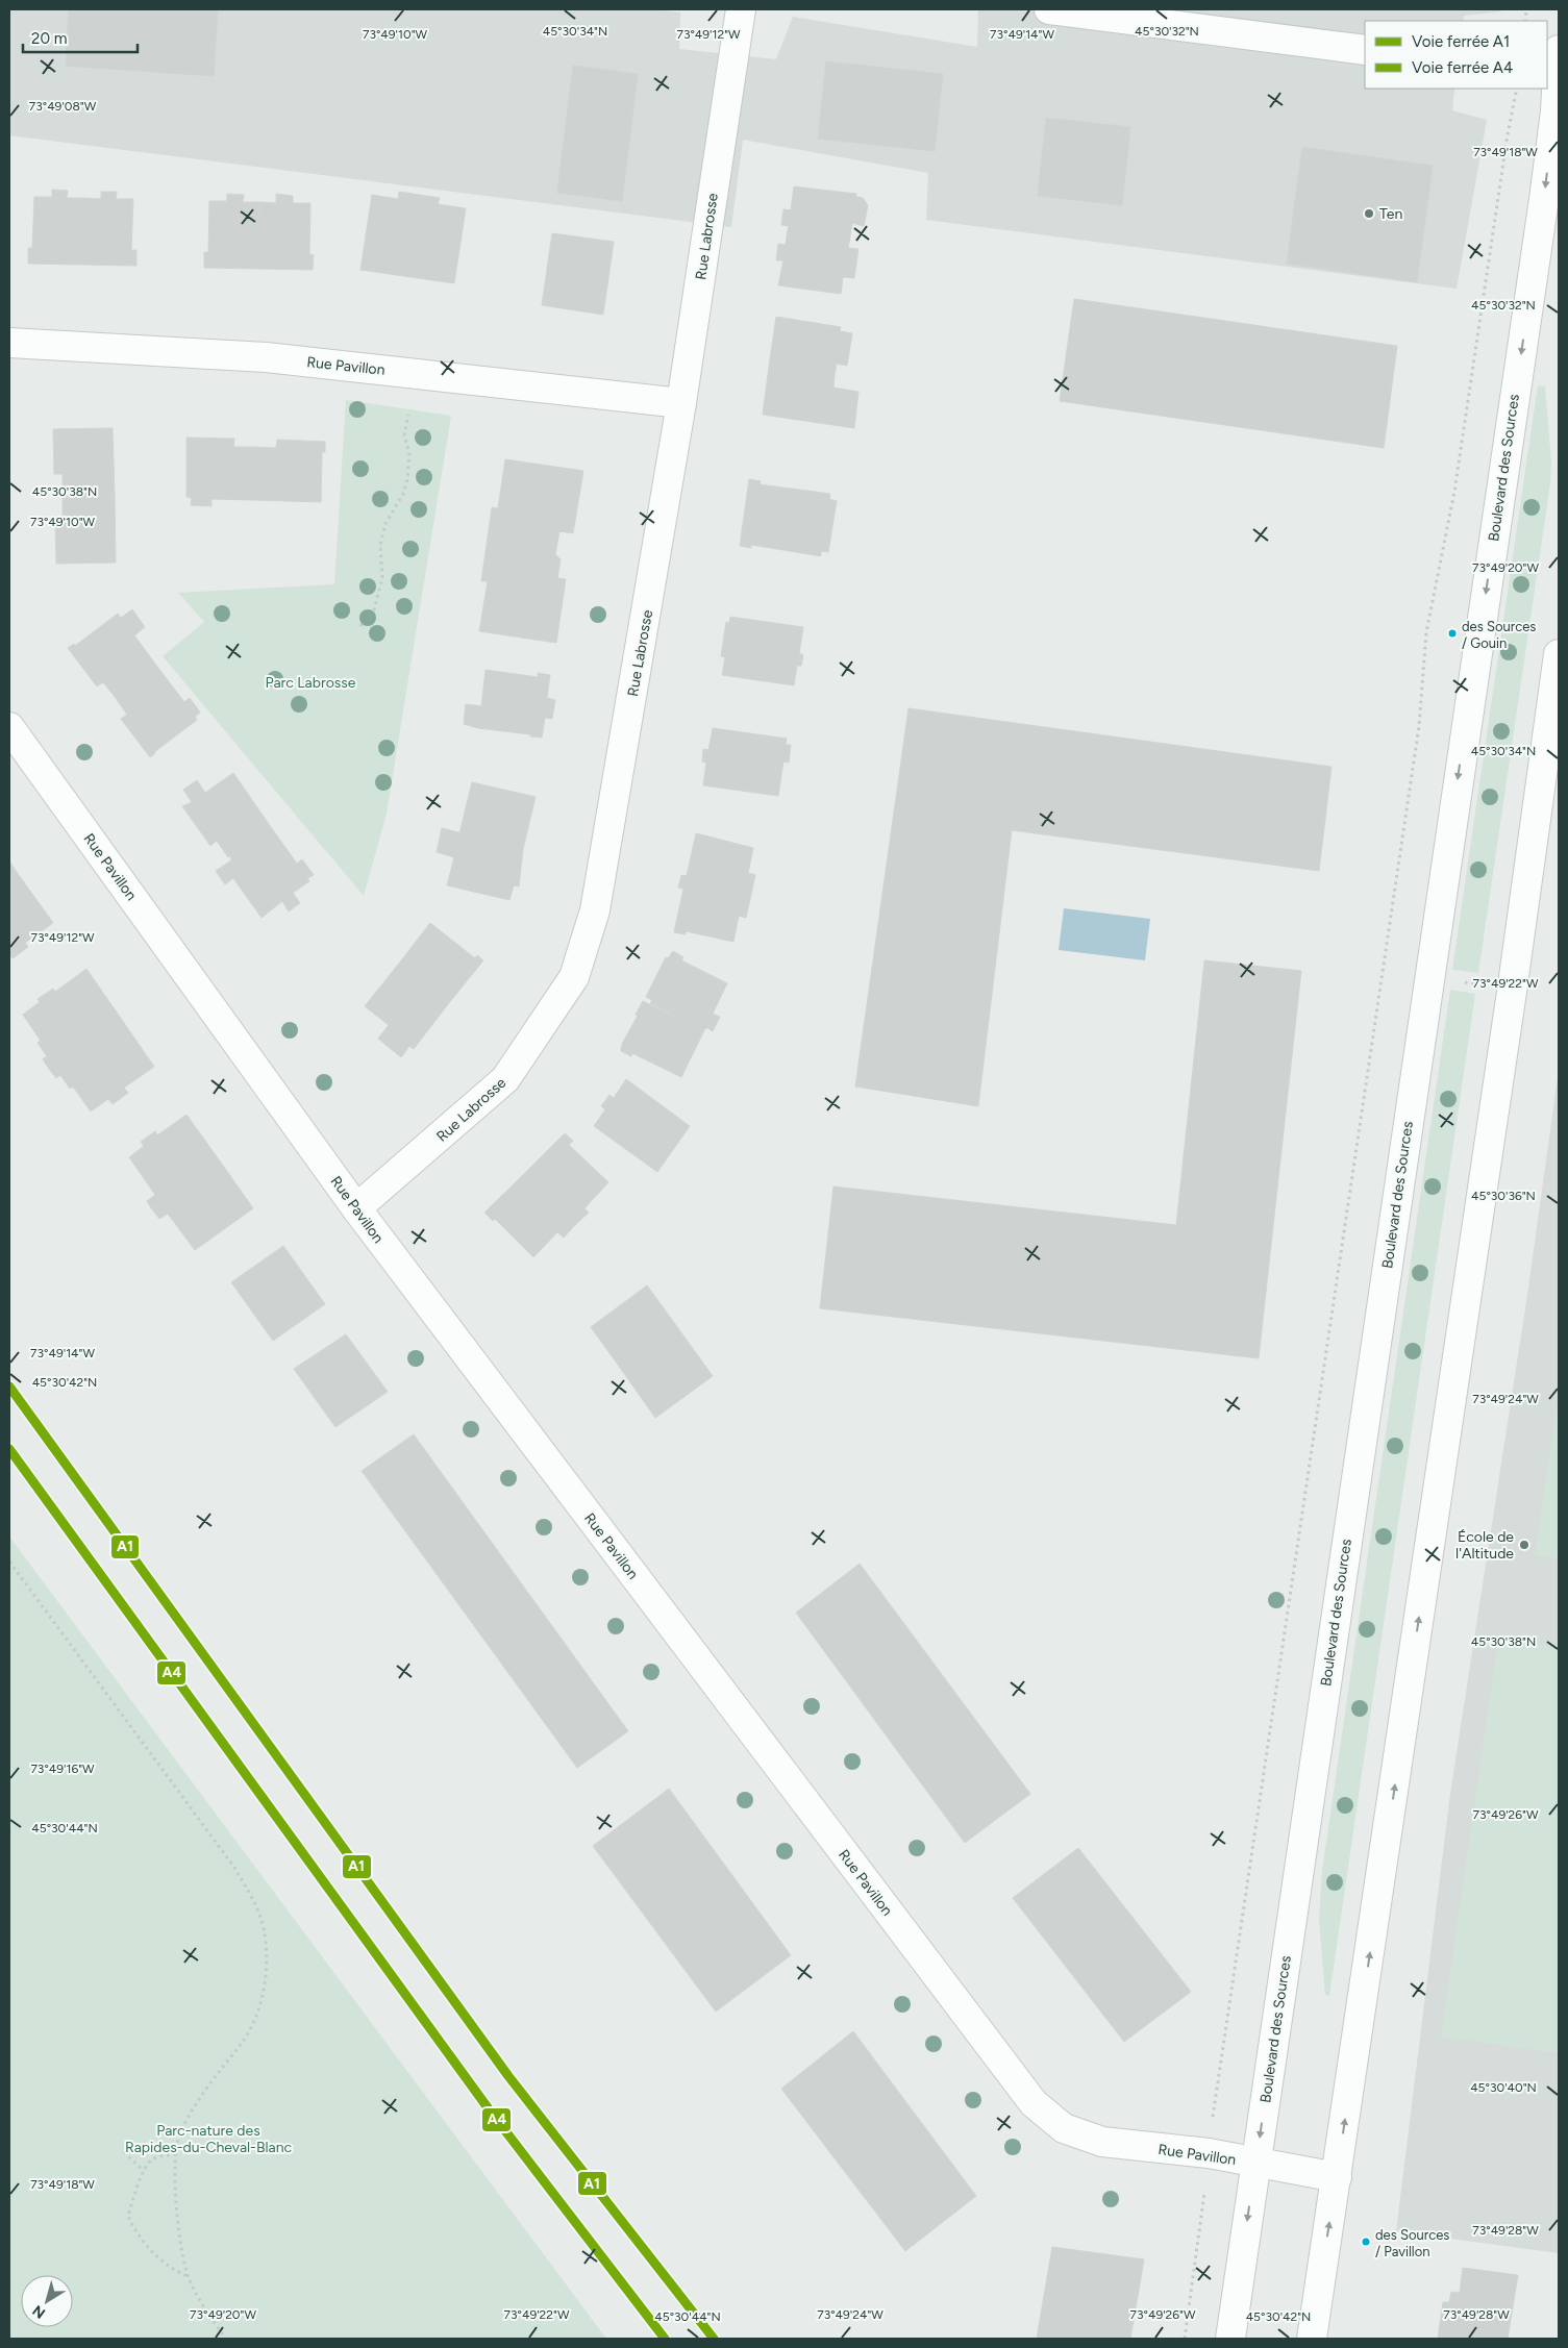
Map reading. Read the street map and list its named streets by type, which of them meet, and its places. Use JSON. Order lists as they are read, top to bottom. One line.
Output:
{"streets":{"street":["Rue Labrosse","Rue Pavillon","Boulevard des Sources"]},"crossings":[["Rue Labrosse","Rue Pavillon"],["Rue Pavillon","Boulevard des Sources"]],"parks":["Parc Labrosse","Parc-nature des Rapides-du-Cheval-Blanc"],"places":["Ten","des Sources / Gouin","École de l'Altitude","des Sources / Pavillon"],"lines":["rail line A1","rail line A4"],"legend":["Voie ferrée A1","Voie ferrée A4"],"scale_bar":"20 m","north":"bottom left","coordinates":["45°30'34\"N","45°30'32\"N","73°49'10\"W","73°49'12\"W","73°49'14\"W","73°49'08\"W","73°49'18\"W","45°30'38\"N","73°49'20\"W","73°49'22\"W","45°30'36\"N","45°30'42\"N","73°49'24\"W","73°49'16\"W","73°49'26\"W","45°30'44\"N","45°30'40\"N","73°49'28\"W"]}
